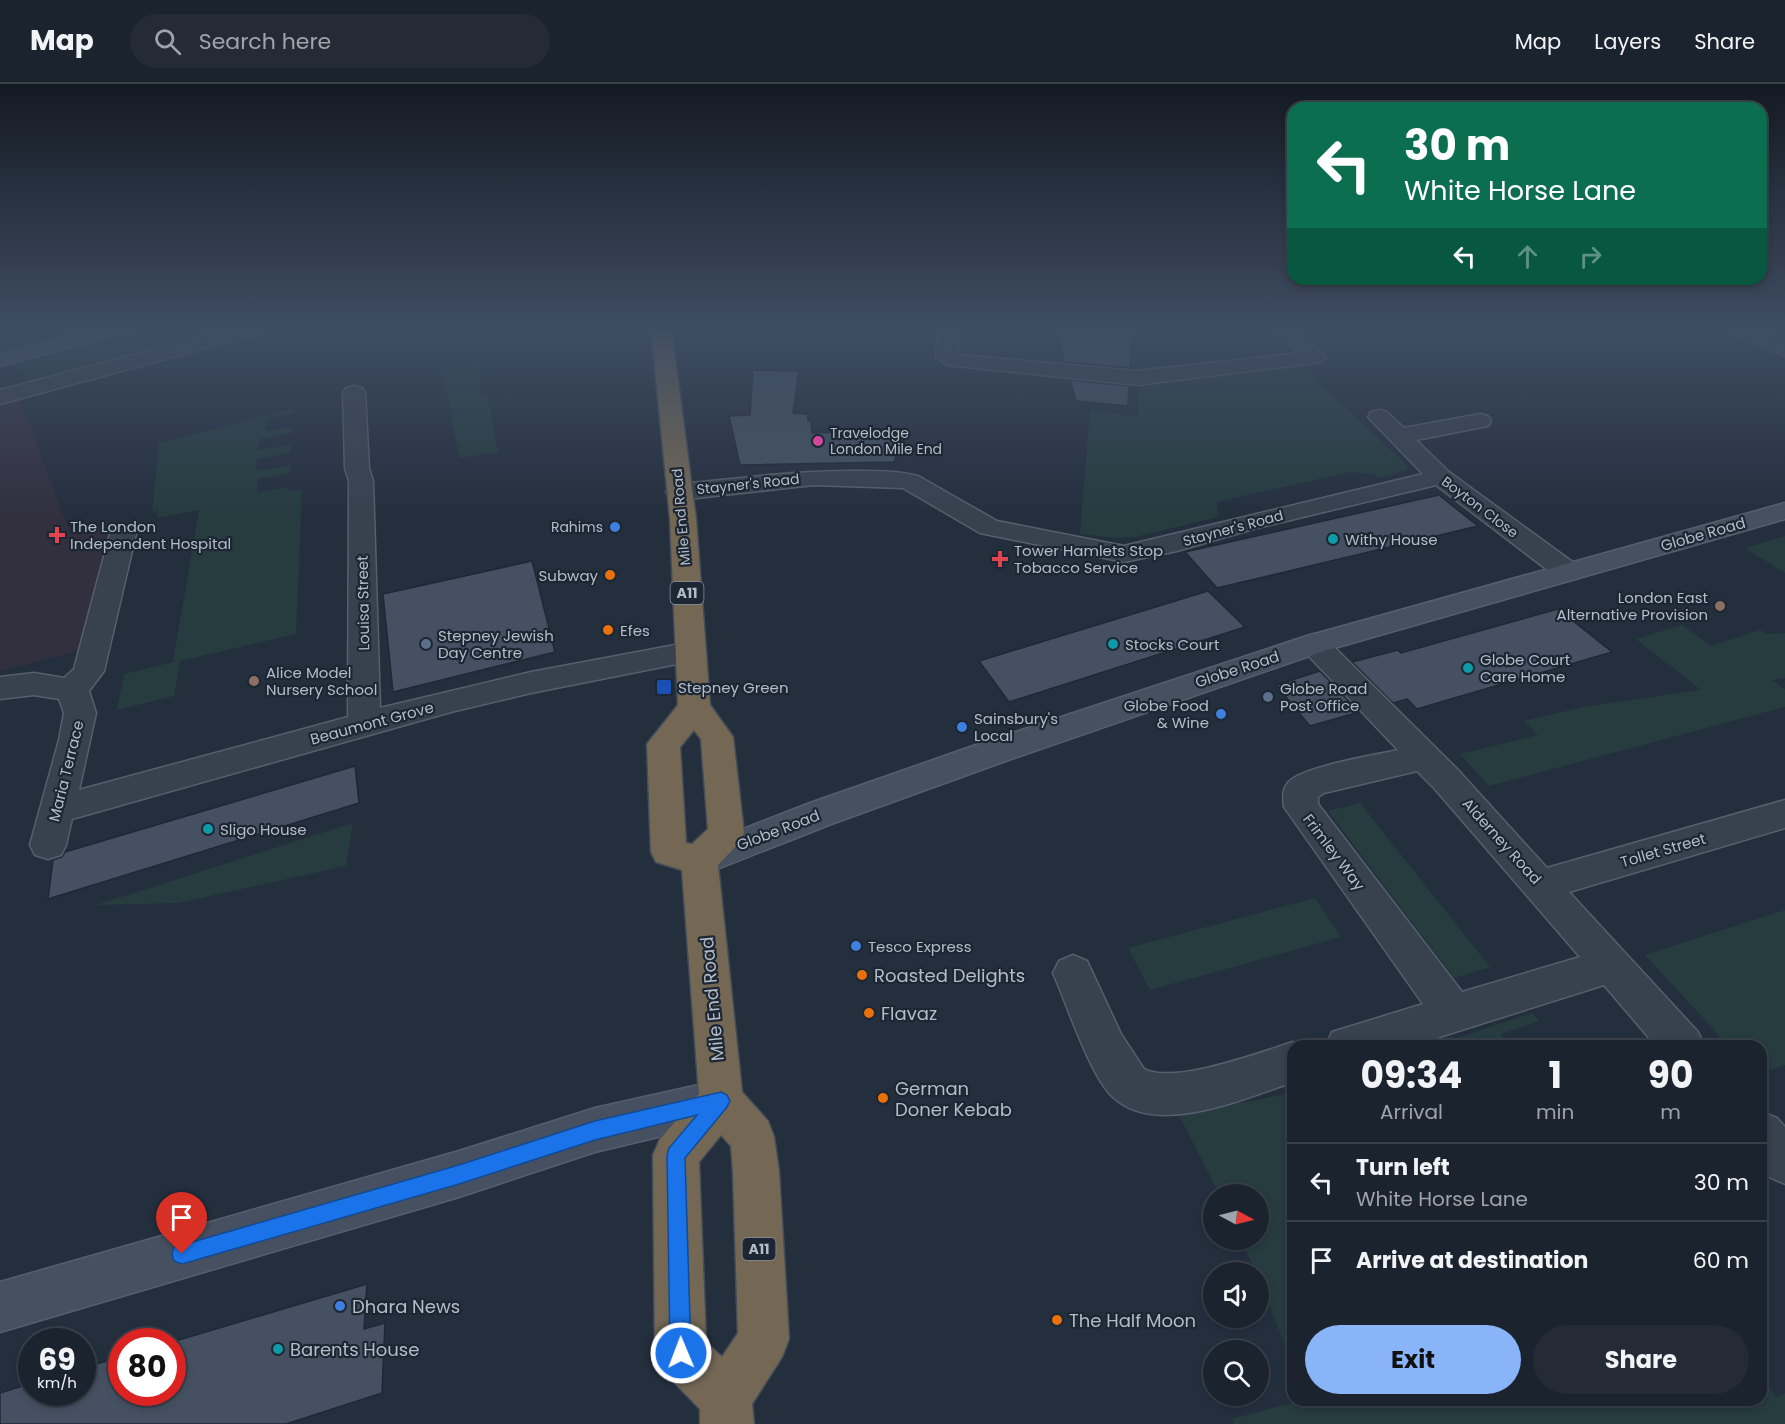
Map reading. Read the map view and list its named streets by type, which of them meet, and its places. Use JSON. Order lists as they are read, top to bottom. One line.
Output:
{"streets":{"highway":["Mile End Road","A11"],"main road":["Globe Road"],"street":["Stayner's Road","Boyton Close","Louisa Street","Beaumont Grove","Maria Terrace","Alderney Road","Tollet Street","Frimley Way"]},"crossings":[["Stayner's Road","Boyton Close"],["Stayner's Road","Mile End Road"],["Boyton Close","Globe Road"],["Mile End Road","Globe Road"],["Mile End Road","A11"],["Mile End Road","Beaumont Grove"],["Globe Road","Alderney Road"],["Louisa Street","Beaumont Grove"],["Beaumont Grove","Maria Terrace"],["Alderney Road","Tollet Street"],["Alderney Road","Frimley Way"]],"places":{"other":["Travelodge London Mile End","Rahims","Withy House","Subway","London East Alternative Provision","Efes","Stepney Jewish Day Centre","Stocks Court","Globe Court Care Home","Alice Model Nursery School","Globe Road Post Office","Globe Food & Wine","Sainsbury's Local","Sligo House","Tesco Express","Roasted Delights","Flavaz","German Doner Kebab","Dhara News","The Half Moon","Barents House"],"health":["The London Independent Hospital","Tower Hamlets Stop Tobacco Service"],"transit":["Stepney Green"]},"north":"right","page":{"header":"Map","search":"Search here","nav":["Map","Layers","Share"],"turn":["30 m","White Horse Lane"],"eta":["09:34","Arrival","1","min","90","m"],"list":[{"name":"Turn left","note":"White Horse Lane","value":"30 m"},{"name":"Arrive at destination","value":"60 m"}],"buttons":["Exit","Share"],"speed":"69 km/h","limit":"80"}}
